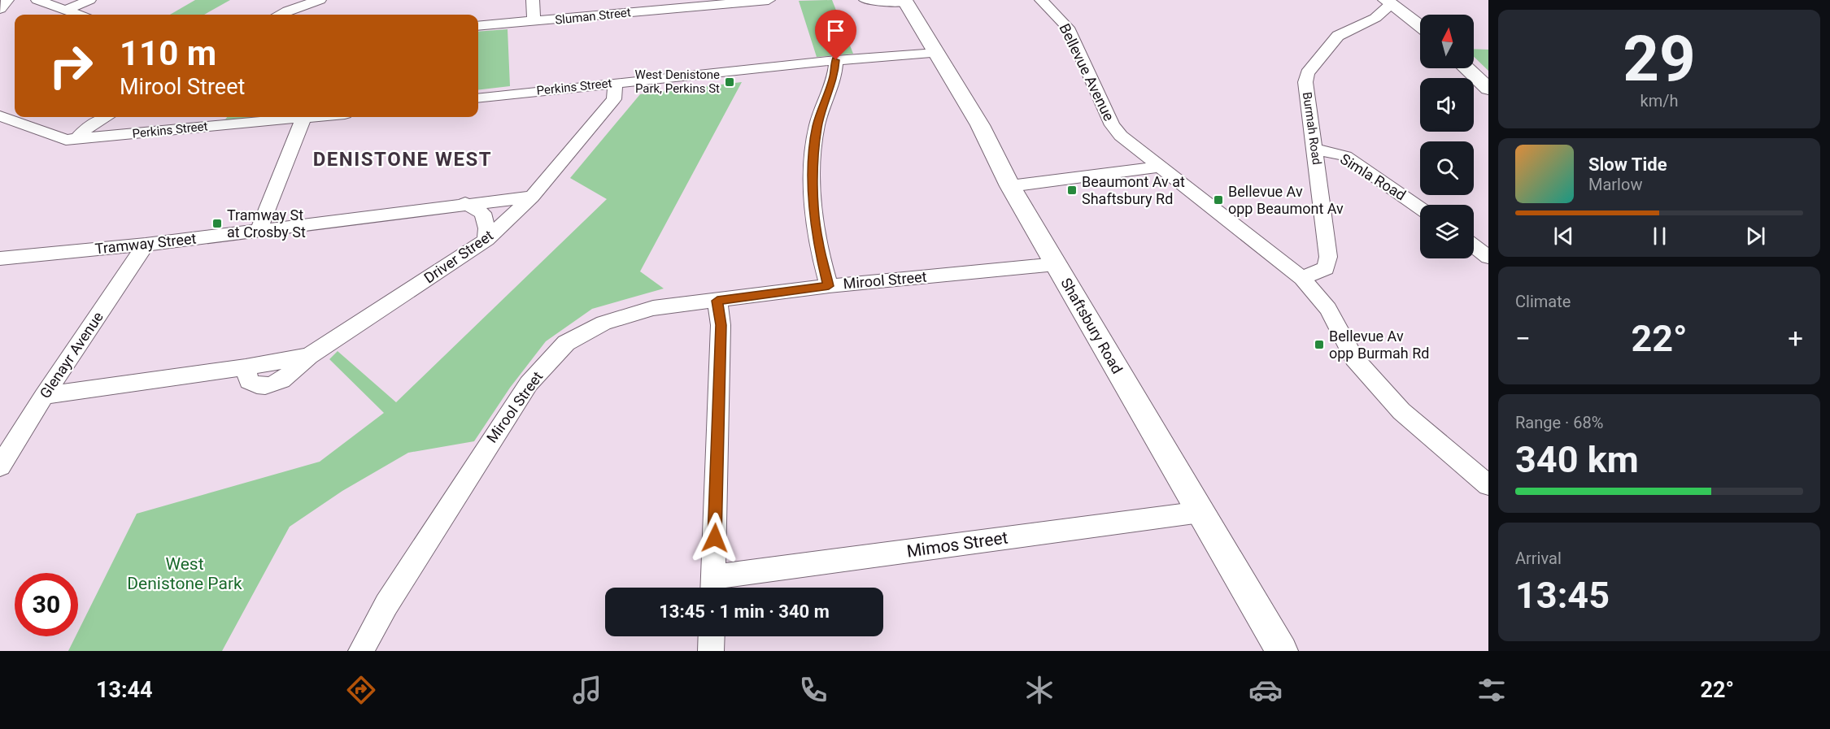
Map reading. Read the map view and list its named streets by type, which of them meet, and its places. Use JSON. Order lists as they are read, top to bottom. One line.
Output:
{"streets":{"street":["Sluman Street","Bellevue Avenue","Perkins Street","Burmah Road","Simla Road","Tramway Street","Driver Street","Mirool Street","Shaftsbury Road","Glenayr Avenue","Mimos Street"]},"crossings":[["Bellevue Avenue","Burmah Road"],["Perkins Street","Driver Street"],["Perkins Street","Shaftsbury Road"],["Burmah Road","Simla Road"],["Tramway Street","Driver Street"],["Tramway Street","Glenayr Avenue"],["Driver Street","Glenayr Avenue"],["Mirool Street","Shaftsbury Road"],["Shaftsbury Road","Mimos Street"]],"districts":["DENISTONE WEST"],"parks":["West Denistone Park"],"places":{"transit":["West Denistone Park, Perkins St","Beaumont Av at Shaftsbury Rd","Bellevue Av opp Beaumont Av","Tramway St at Crosby St","Bellevue Av opp Burmah Rd"]},"north":"top","page":{"tile":[["29","km/h"],"Climate",["Range · 68%","340 km"],["Arrival","13:45"]],"turn":["110 m","Mirool Street"],"song":["Slow Tide","Marlow"],"heat":["−","22°","+"],"limit":"30","trip":"13:45 · 1 min · 340 m","tabs":["13:44","22°"]}}
